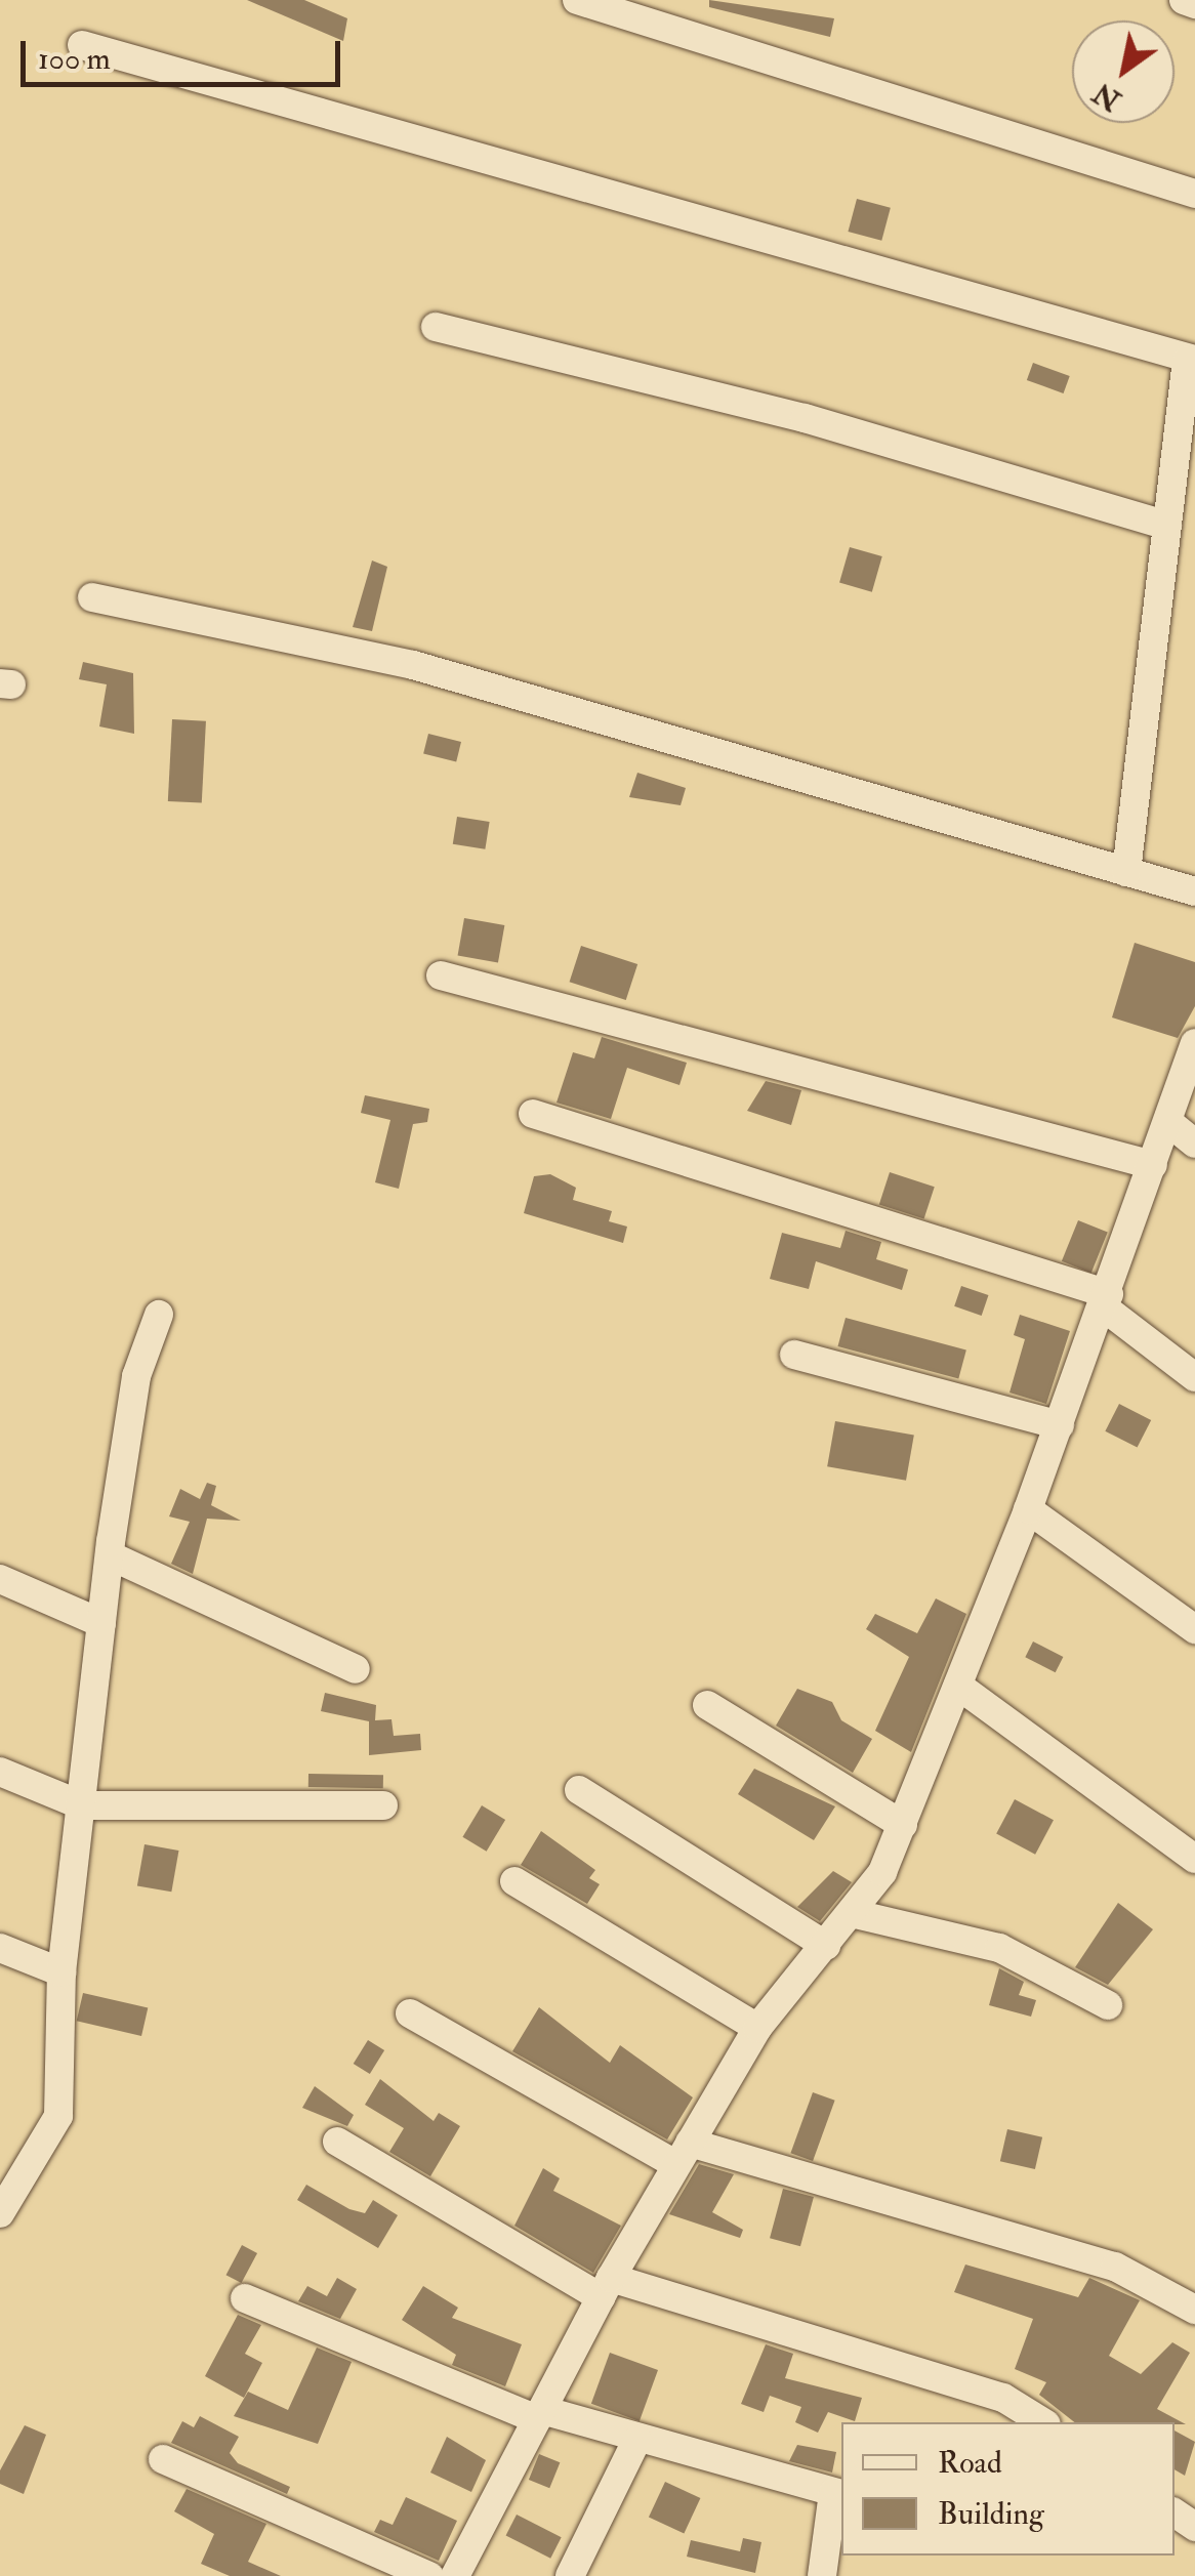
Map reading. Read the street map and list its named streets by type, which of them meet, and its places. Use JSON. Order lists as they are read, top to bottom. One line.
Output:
{"legend":["Road","Building"],"scale_bar":"100 m","north":"bottom left"}
